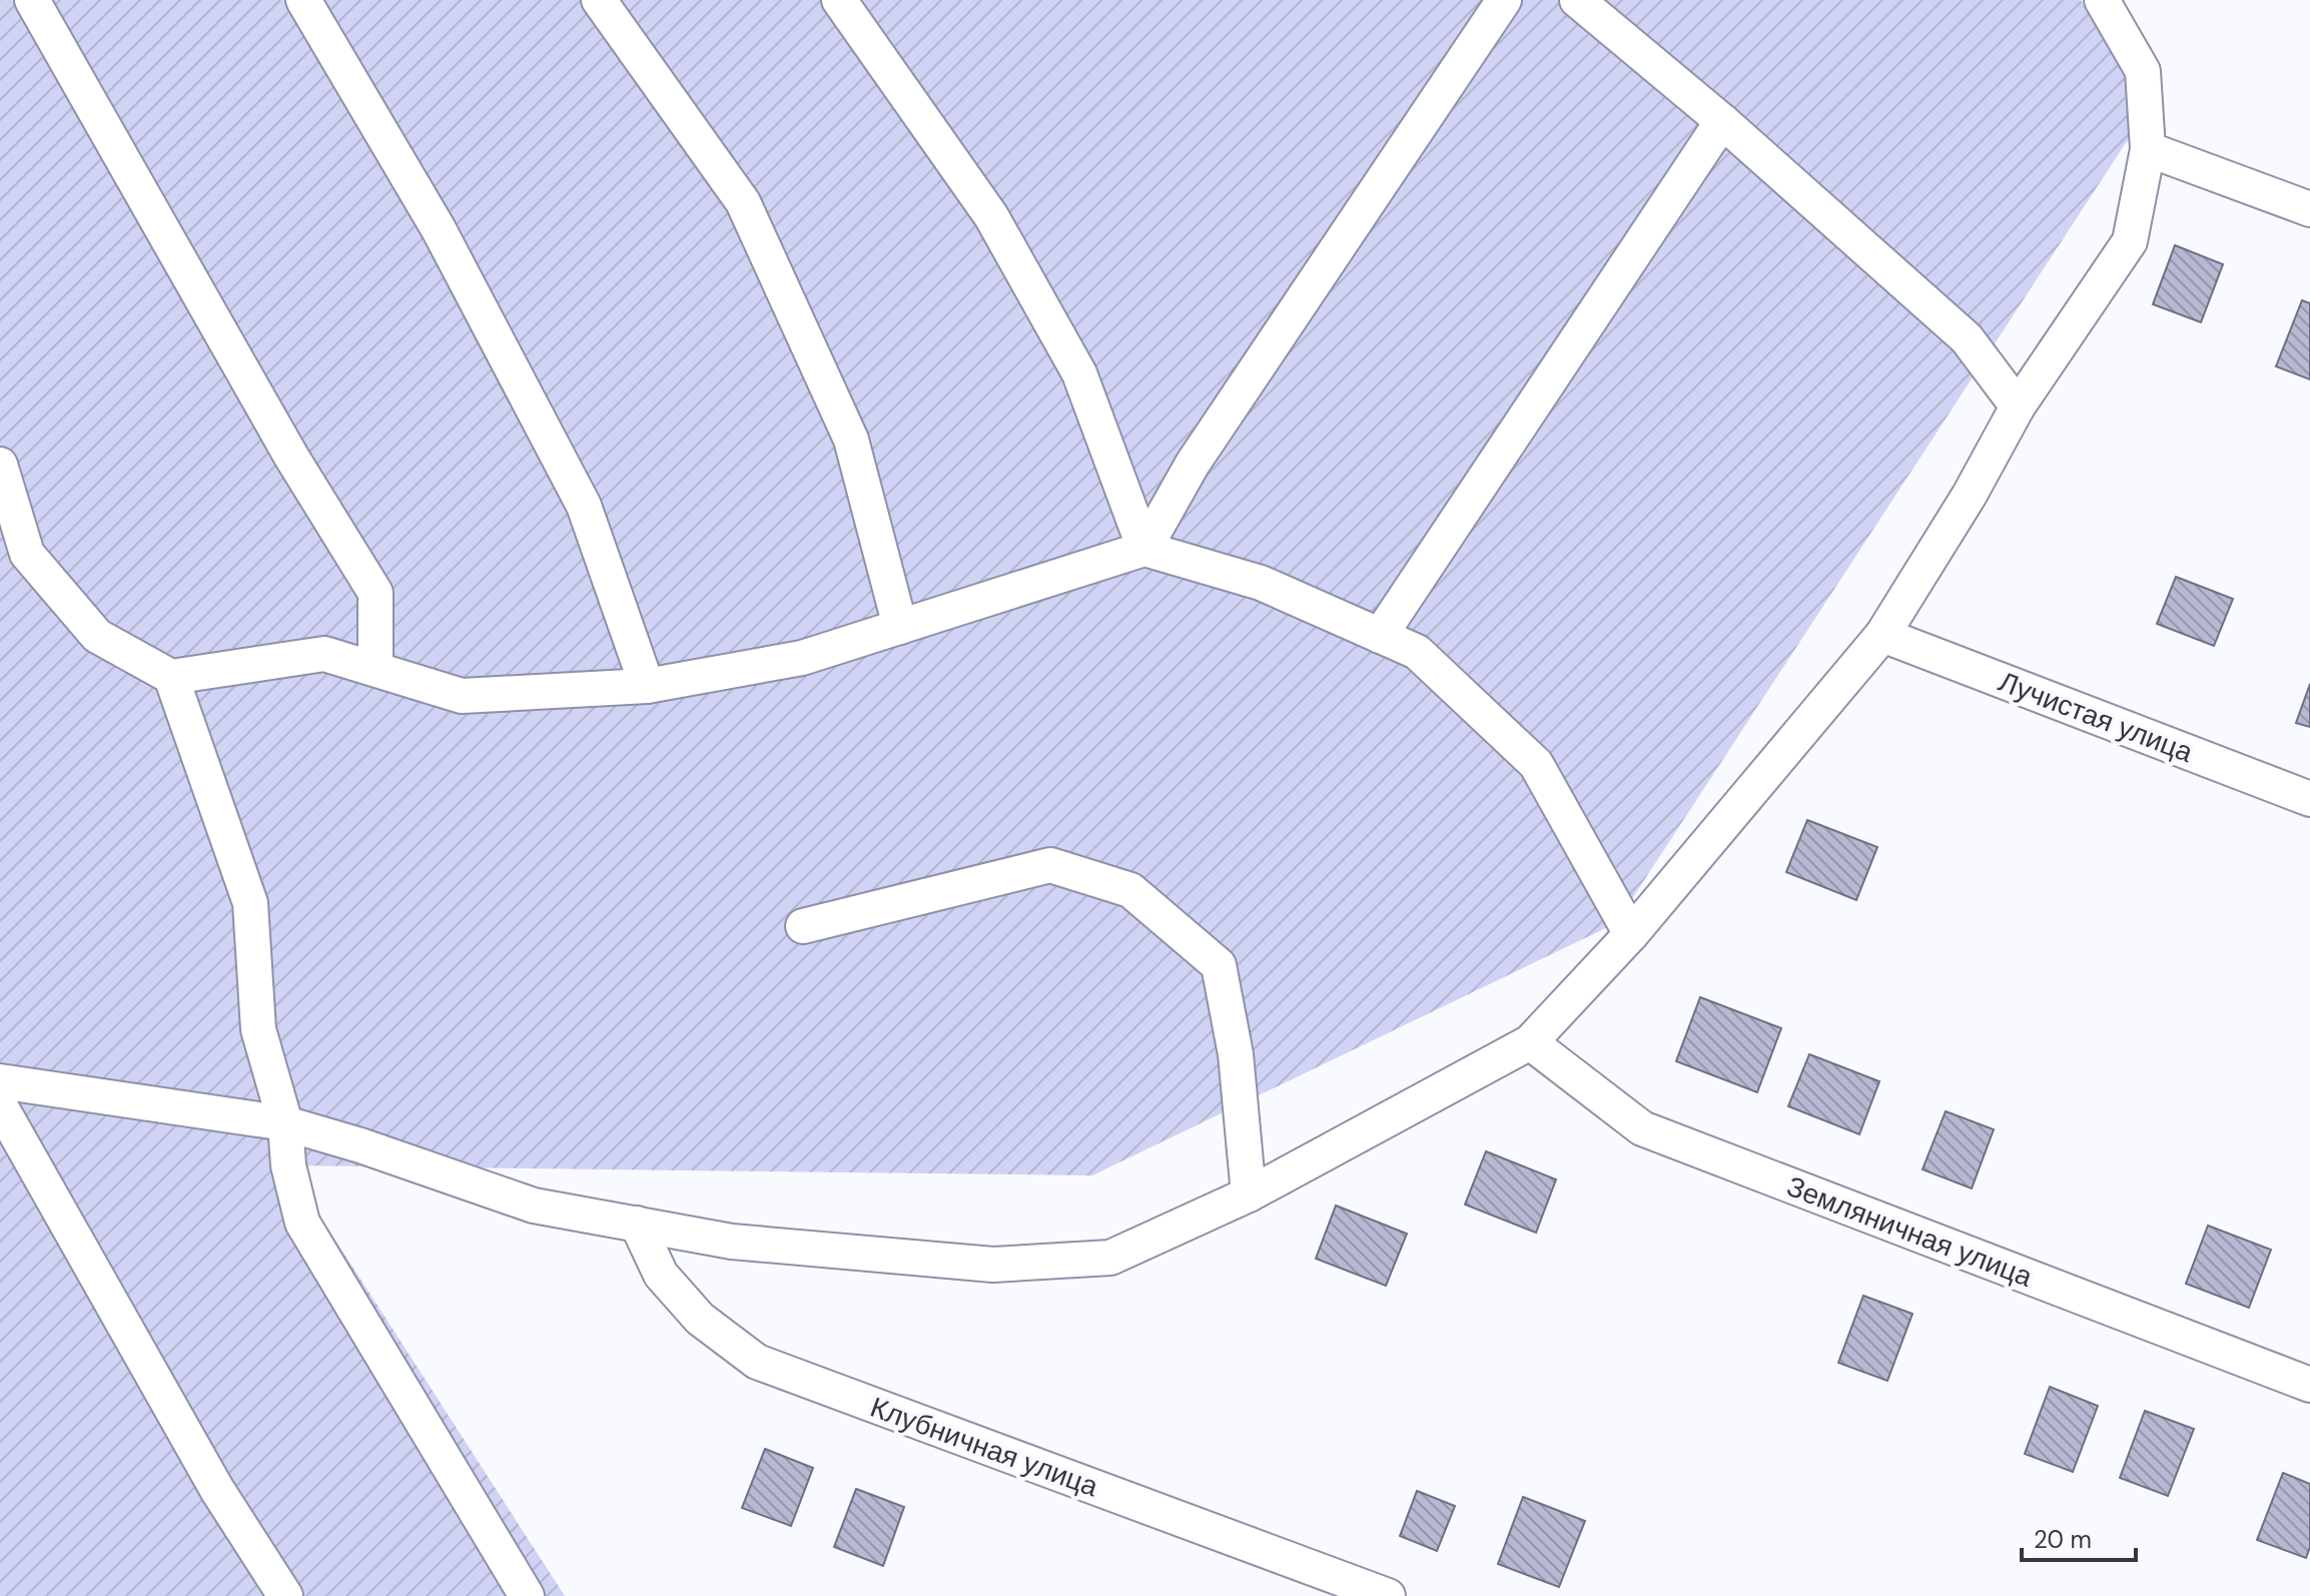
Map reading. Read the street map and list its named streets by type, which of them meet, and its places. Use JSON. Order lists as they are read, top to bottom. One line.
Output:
{"streets":{"street":["Лучистая улица","Земляничная улица","Клубничная улица"]},"scale_bar":"20 m"}
